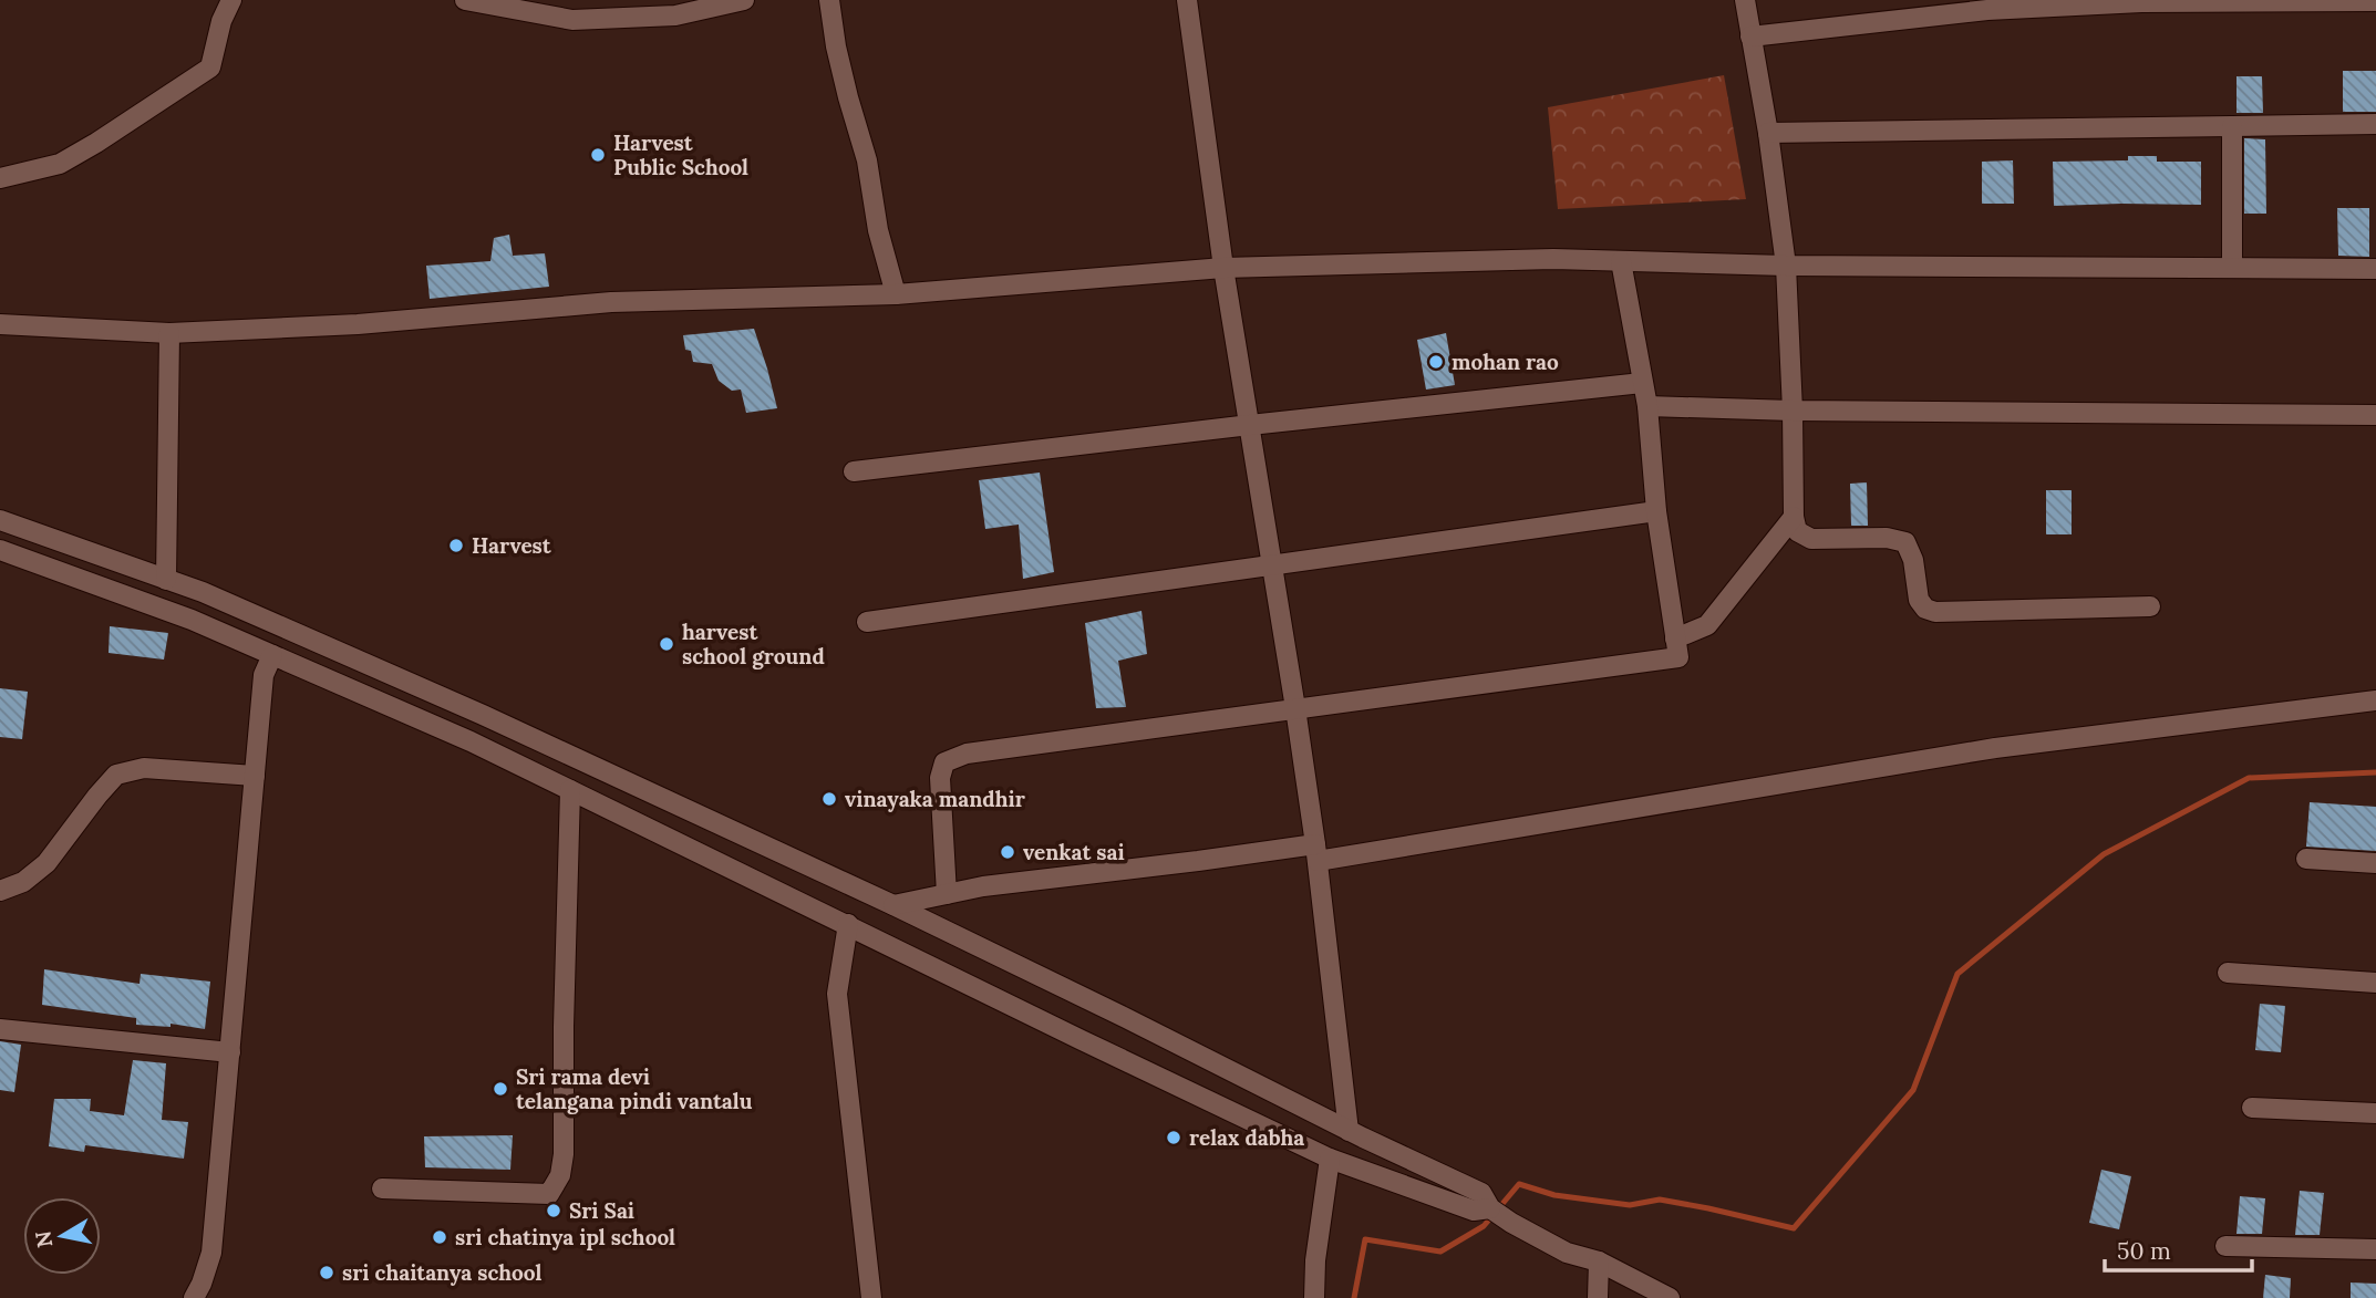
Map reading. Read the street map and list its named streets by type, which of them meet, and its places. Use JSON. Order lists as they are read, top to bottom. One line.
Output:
{"places":["Harvest Public School","mohan rao","Harvest","harvest school ground","vinayaka mandhir","venkat sai","Sri rama devi telangana pindi vantalu","relax dabha","Sri Sai","sri chatinya ipl school","sri chaitanya school"],"scale_bar":"50 m","north":"left"}
